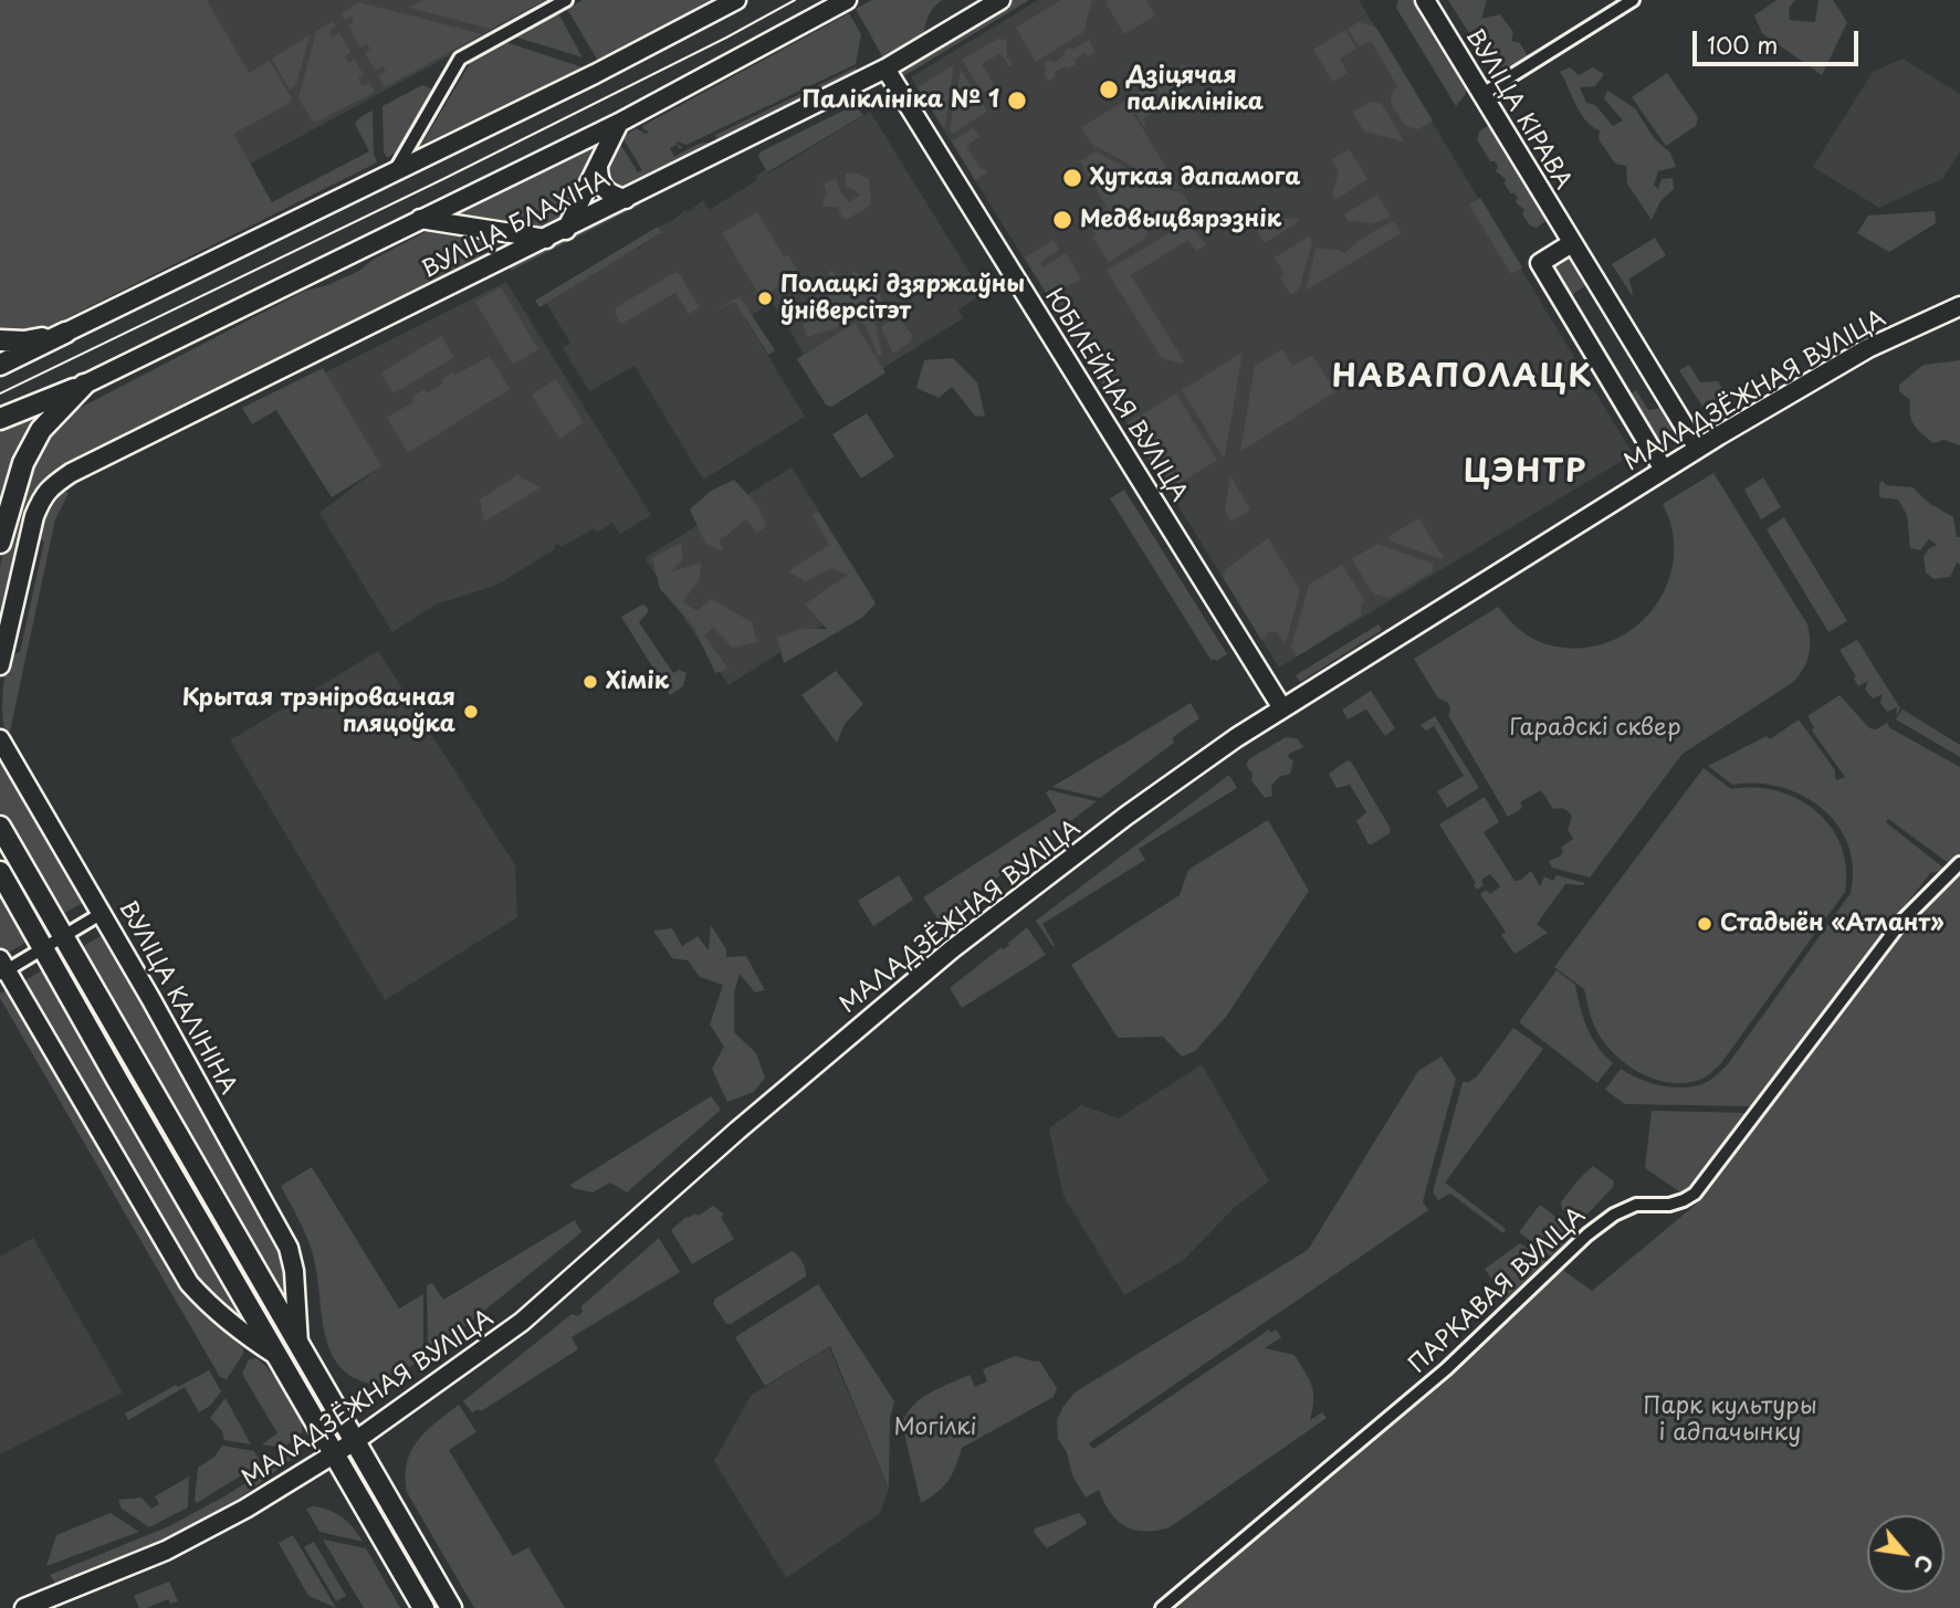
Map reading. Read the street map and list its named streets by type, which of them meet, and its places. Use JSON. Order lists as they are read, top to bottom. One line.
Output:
{"streets":{"main road":["ВУЛІЦА КІРАВА","ВУЛІЦА БЛАХІНА","МАЛАДЗЁЖНАЯ ВУЛІЦА","ЮБІЛЕЙНАЯ ВУЛІЦА","ВУЛІЦА КАЛІНІНА"],"street":["ПАРКАВАЯ ВУЛІЦА"]},"crossings":[["ВУЛІЦА КІРАВА","МАЛАДЗЁЖНАЯ ВУЛІЦА"],["ВУЛІЦА БЛАХІНА","ЮБІЛЕЙНАЯ ВУЛІЦА"],["МАЛАДЗЁЖНАЯ ВУЛІЦА","ЮБІЛЕЙНАЯ ВУЛІЦА"],["МАЛАДЗЁЖНАЯ ВУЛІЦА","ВУЛІЦА КАЛІНІНА"]],"districts":["НАВАПОЛАЦК","ЦЭНТР"],"parks":["Гарадскі сквер","Парк культуры і адпачынку","Могілкі"],"places":["Дзіцячая паліклініка","Паліклініка № 1","Хуткая дапамога","Медвыцвярэзнік","Полацкі дзяржаўны ўніверсітэт","Хімік","Крытая трэніровачная пляцоўка","Стадыён «Атлант»"],"scale_bar":"100 m","north":"bottom right"}
